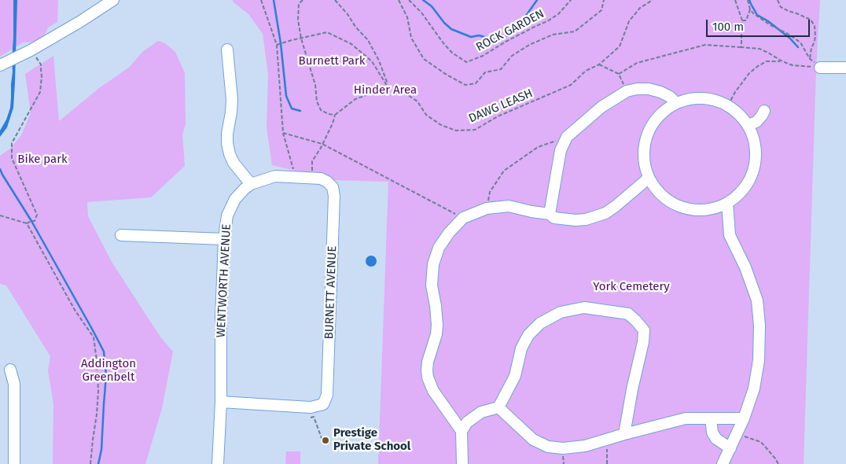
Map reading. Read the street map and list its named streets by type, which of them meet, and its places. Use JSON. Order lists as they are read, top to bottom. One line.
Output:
{"streets":{"street":["WENTWORTH AVENUE","BURNETT AVENUE"],"path":["ROCK GARDEN","DAWG LEASH"]},"crossings":[["WENTWORTH AVENUE","BURNETT AVENUE"]],"parks":["Burnett Park","Hinder Area","Bike park","York Cemetery","Addington Greenbelt"],"places":["Prestige Private School"],"scale_bar":"100 m"}
